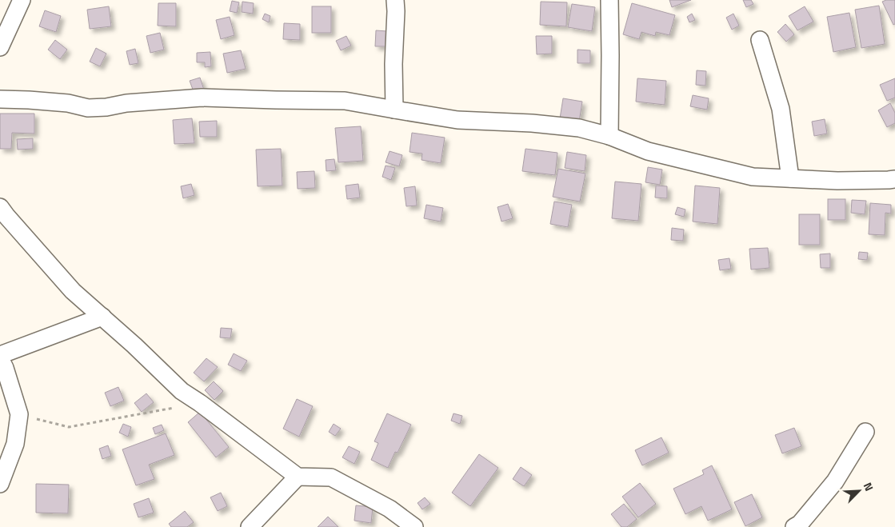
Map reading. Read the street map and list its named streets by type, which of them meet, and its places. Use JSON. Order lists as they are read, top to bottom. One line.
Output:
{"north":"top right"}
